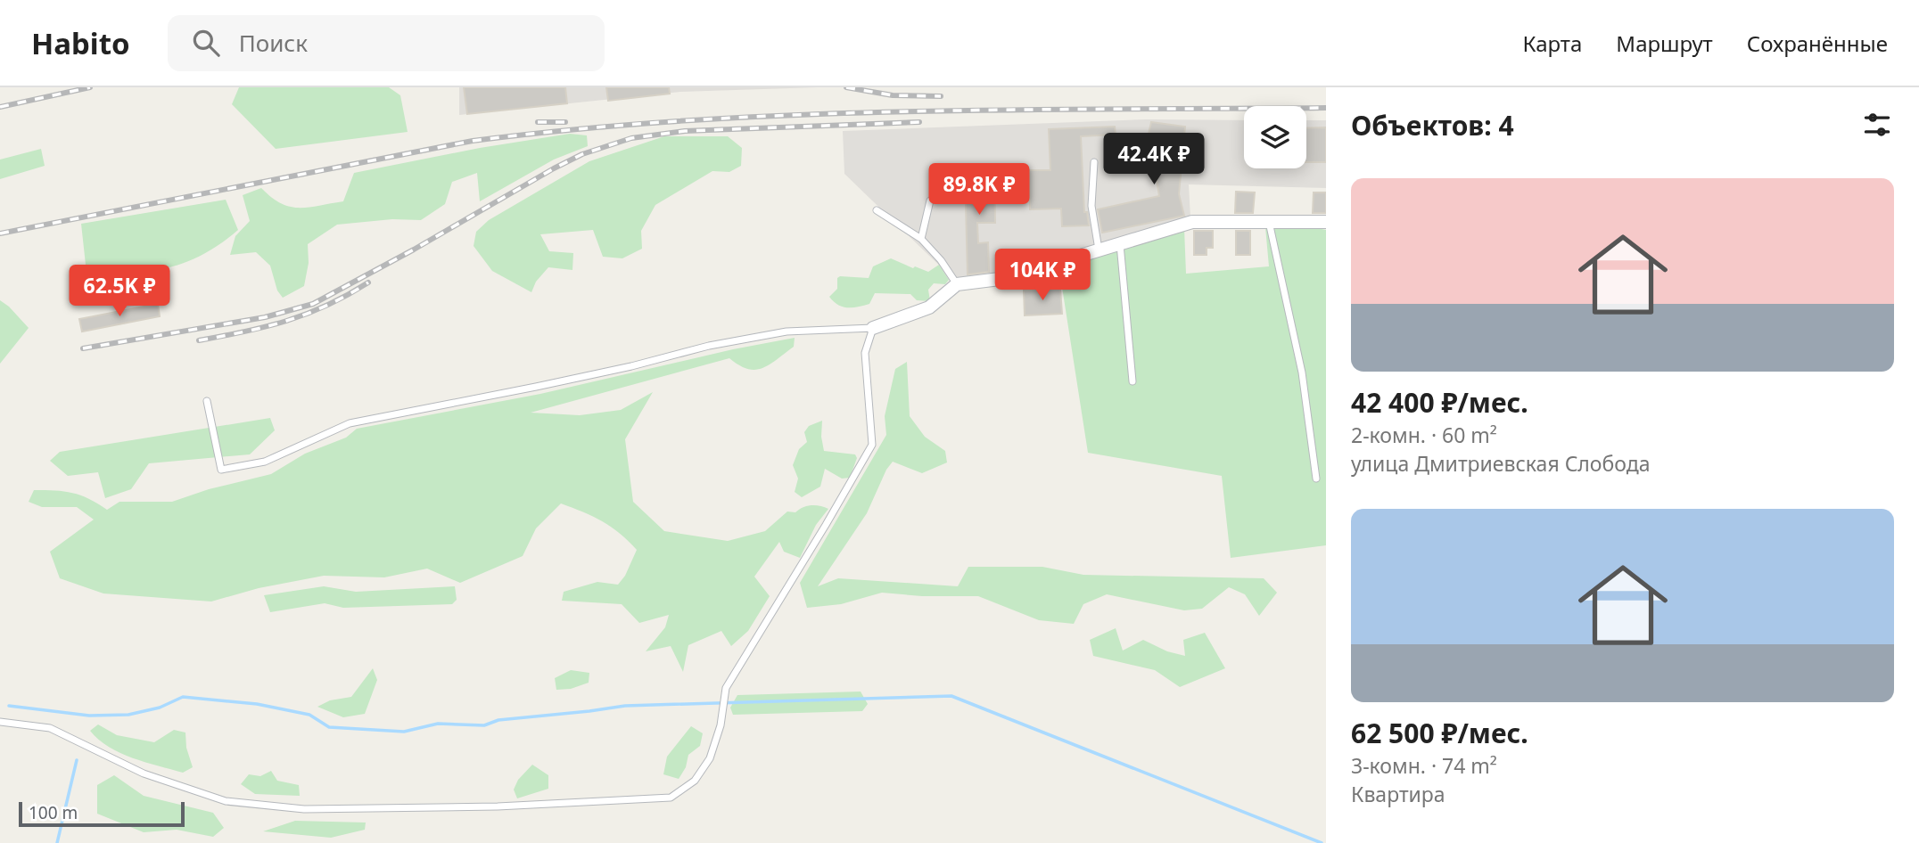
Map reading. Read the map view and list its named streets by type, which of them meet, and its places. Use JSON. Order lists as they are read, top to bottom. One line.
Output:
{"scale_bar":"100 m","page":{"header":"Habito","search":"Поиск","nav":["Карта","Маршрут","Сохранённые"],"heading":"Объектов: 4","price":["42.4K ₽","89.8K ₽","104K ₽","62.5K ₽"],"list":[{"name":"42 400 ₽/мес.","note":"2-комн. · 60 m² · улица Дмитриевская Слобода"},{"name":"62 500 ₽/мес.","note":"3-комн. · 74 m² · Квартира"}],"scale":"100 m"}}
